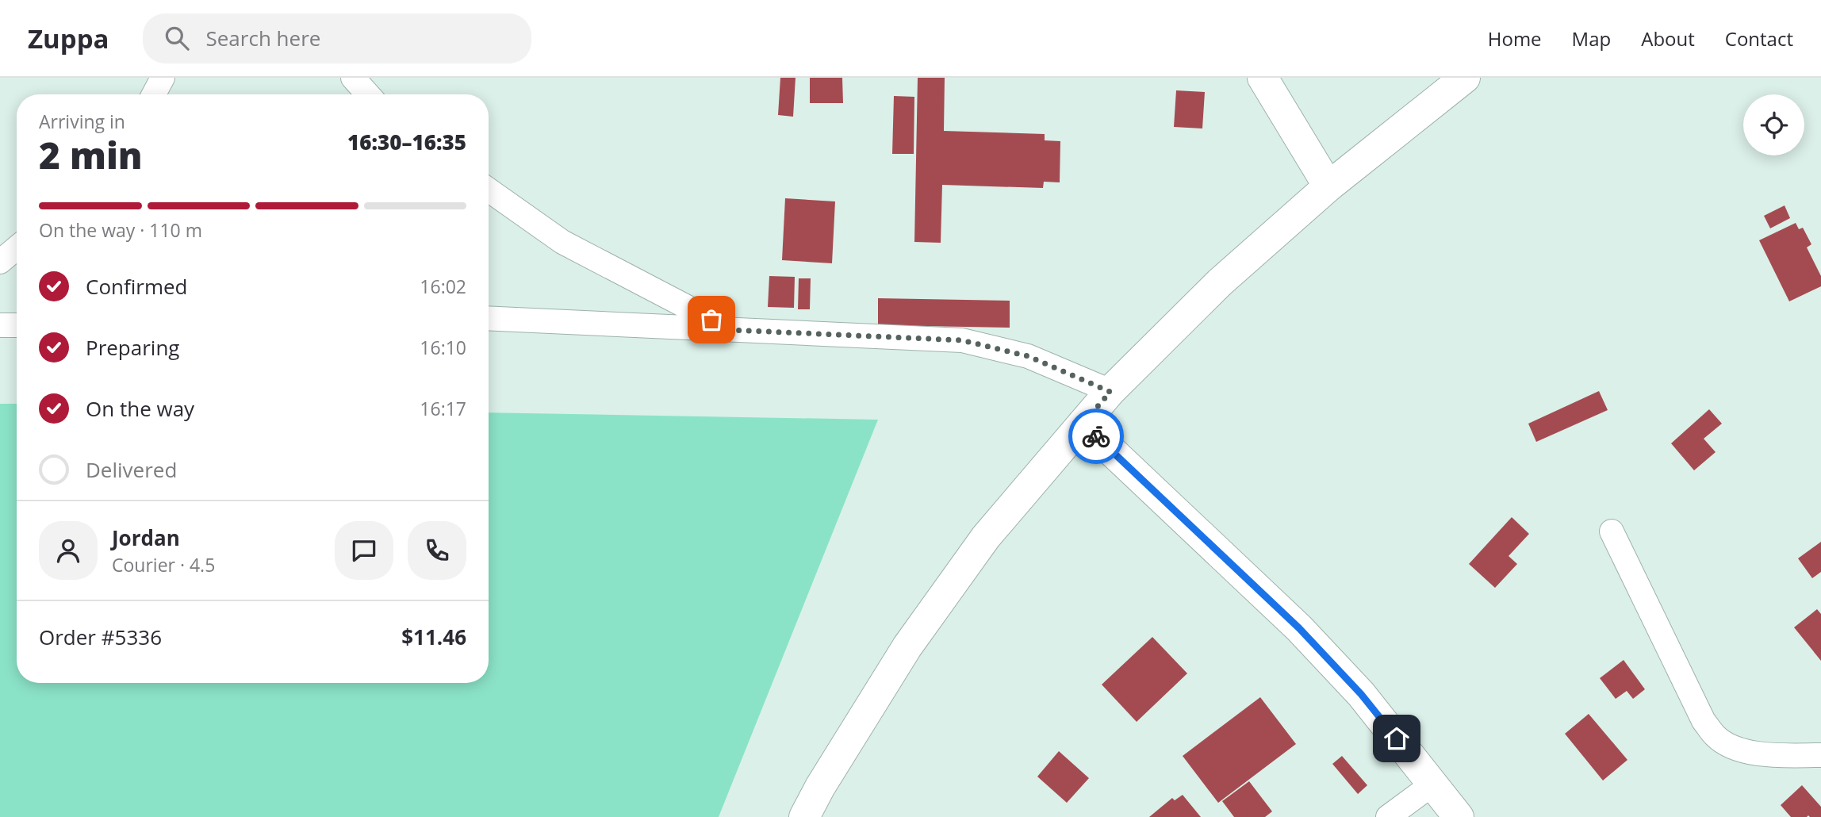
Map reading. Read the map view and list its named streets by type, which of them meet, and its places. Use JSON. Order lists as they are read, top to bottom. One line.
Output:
{"page":{"header":"Zuppa","search":"Search here","nav":["Home","Map","About","Contact"],"heading":["2 min","Arriving in","16:30–16:35"],"panel":["Jordan","Courier · 4.5","Order #5336","$11.46"],"bar":"On the way · 110 m","list":[["Confirmed","16:02"],["Preparing","16:10"],["On the way","16:17"],"Delivered"]}}
